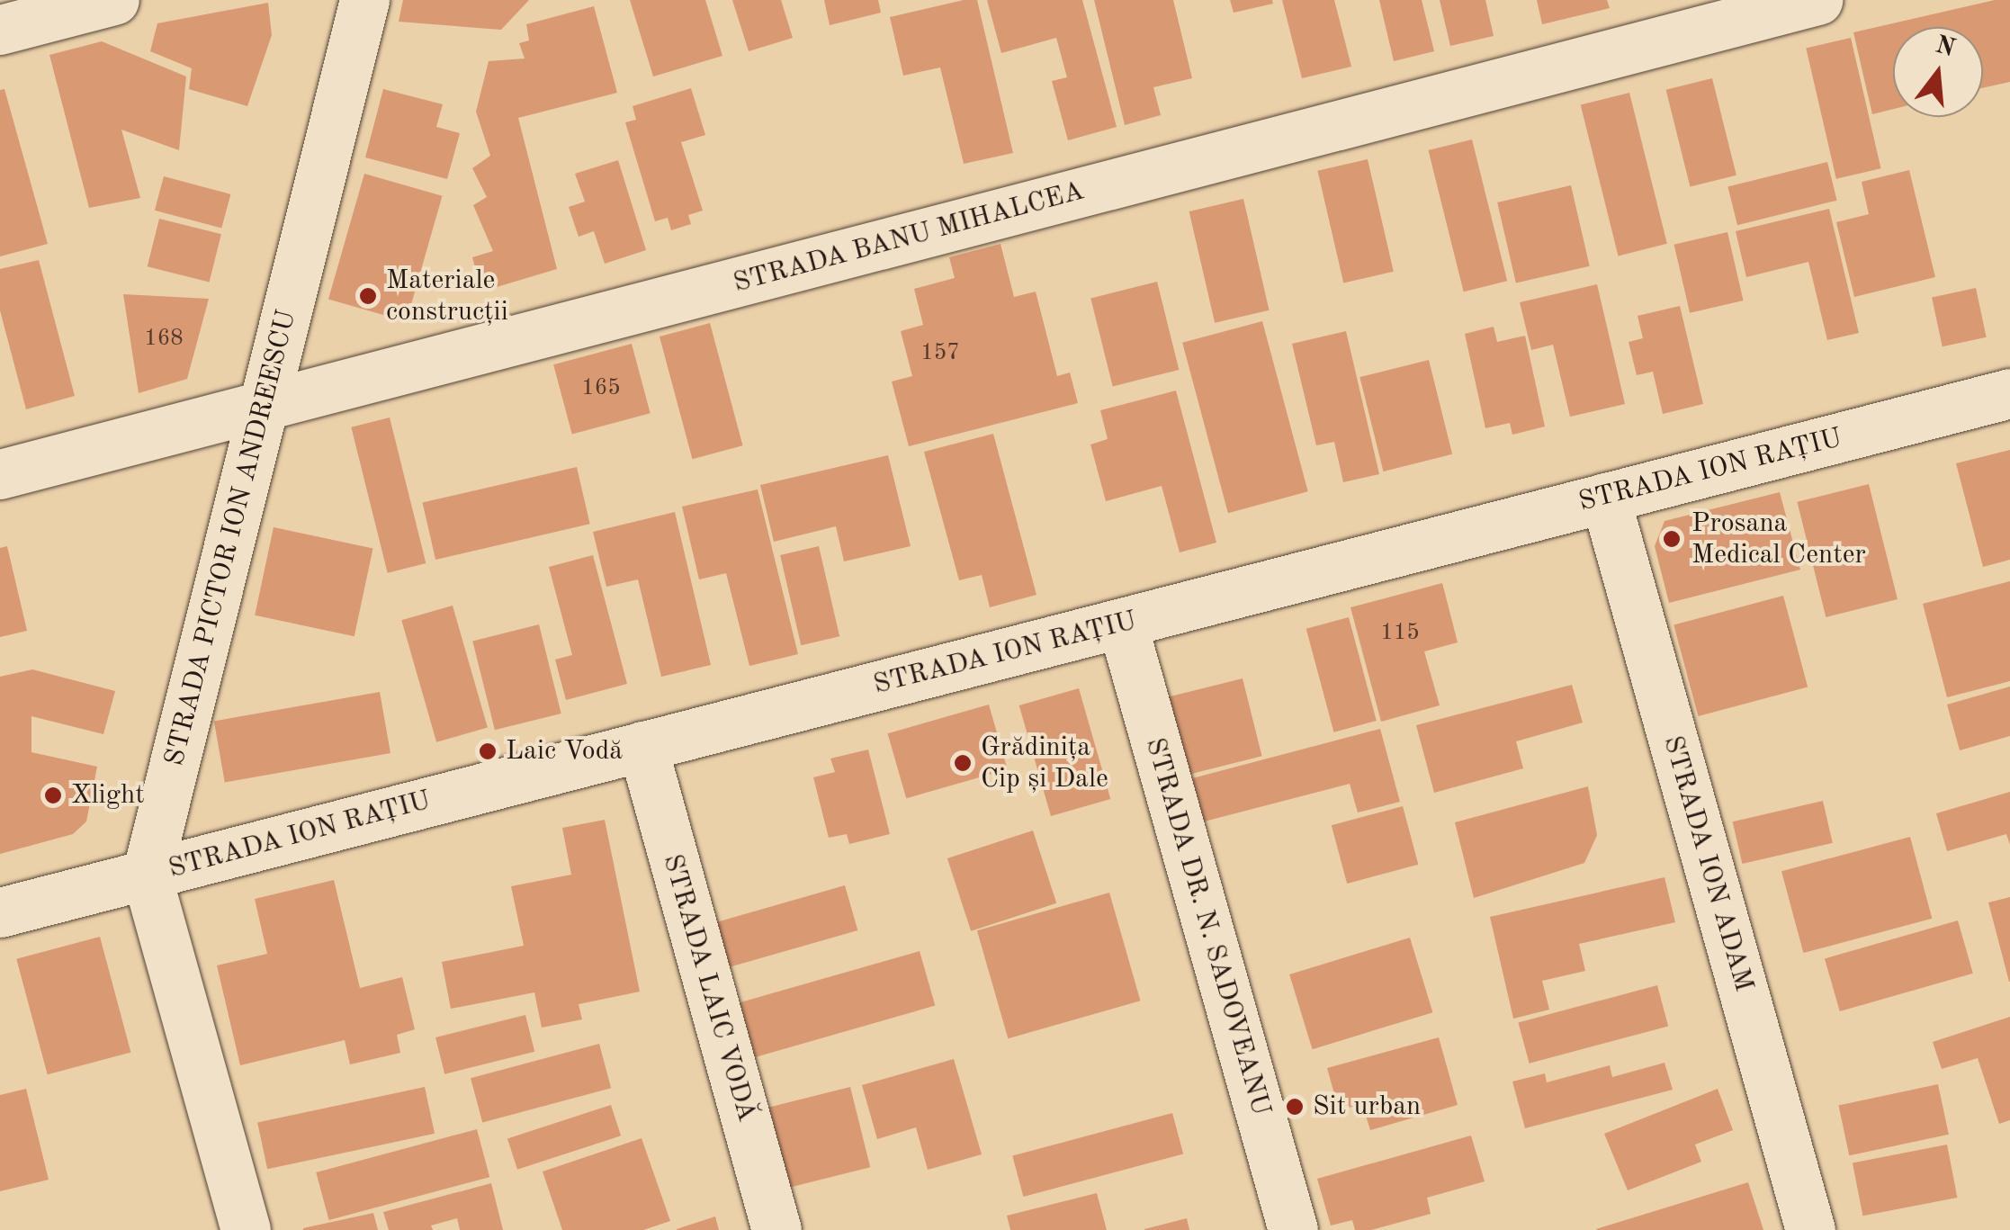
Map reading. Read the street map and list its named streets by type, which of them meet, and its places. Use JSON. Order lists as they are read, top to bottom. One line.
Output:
{"streets":{"street":["STRADA BANU MIHALCEA","STRADA ION RAȚIU","STRADA PICTOR ION ANDREESCU","STRADA ION ADAM","STRADA DR. N. SADOVEANU","STRADA LAIC VODĂ"]},"crossings":[["STRADA BANU MIHALCEA","STRADA PICTOR ION ANDREESCU"],["STRADA ION RAȚIU","STRADA PICTOR ION ANDREESCU"],["STRADA ION RAȚIU","STRADA ION ADAM"],["STRADA ION RAȚIU","STRADA DR. N. SADOVEANU"],["STRADA ION RAȚIU","STRADA LAIC VODĂ"]],"places":["Materiale construcții","Prosana Medical Center","Laic Vodă","Grădinița Cip și Dale","Xlight","Sit urban"],"house_numbers":["168","157","165","115"],"north":"top"}
